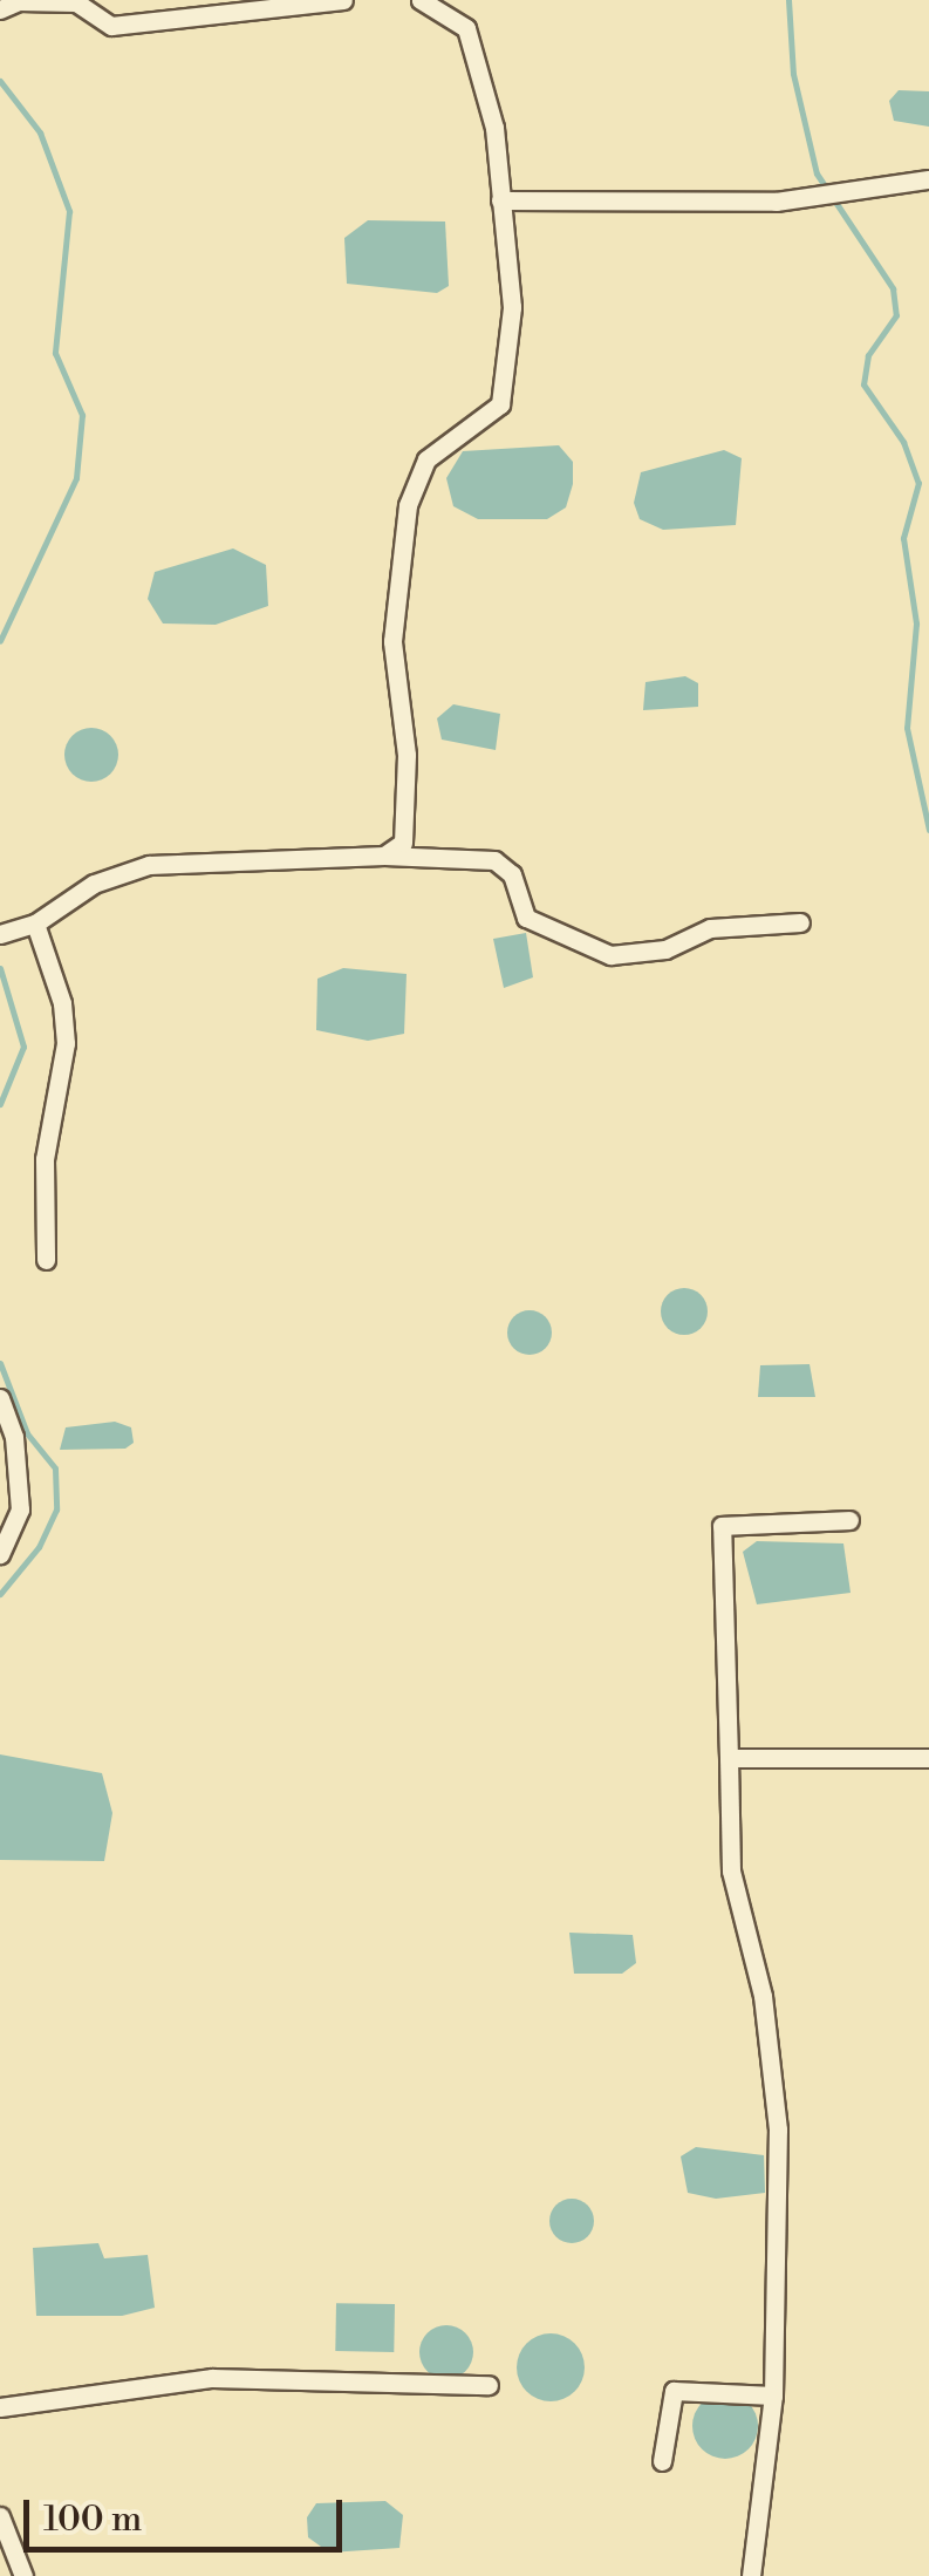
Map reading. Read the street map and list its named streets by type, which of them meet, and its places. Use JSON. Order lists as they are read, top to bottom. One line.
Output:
{"scale_bar":"100 m"}
